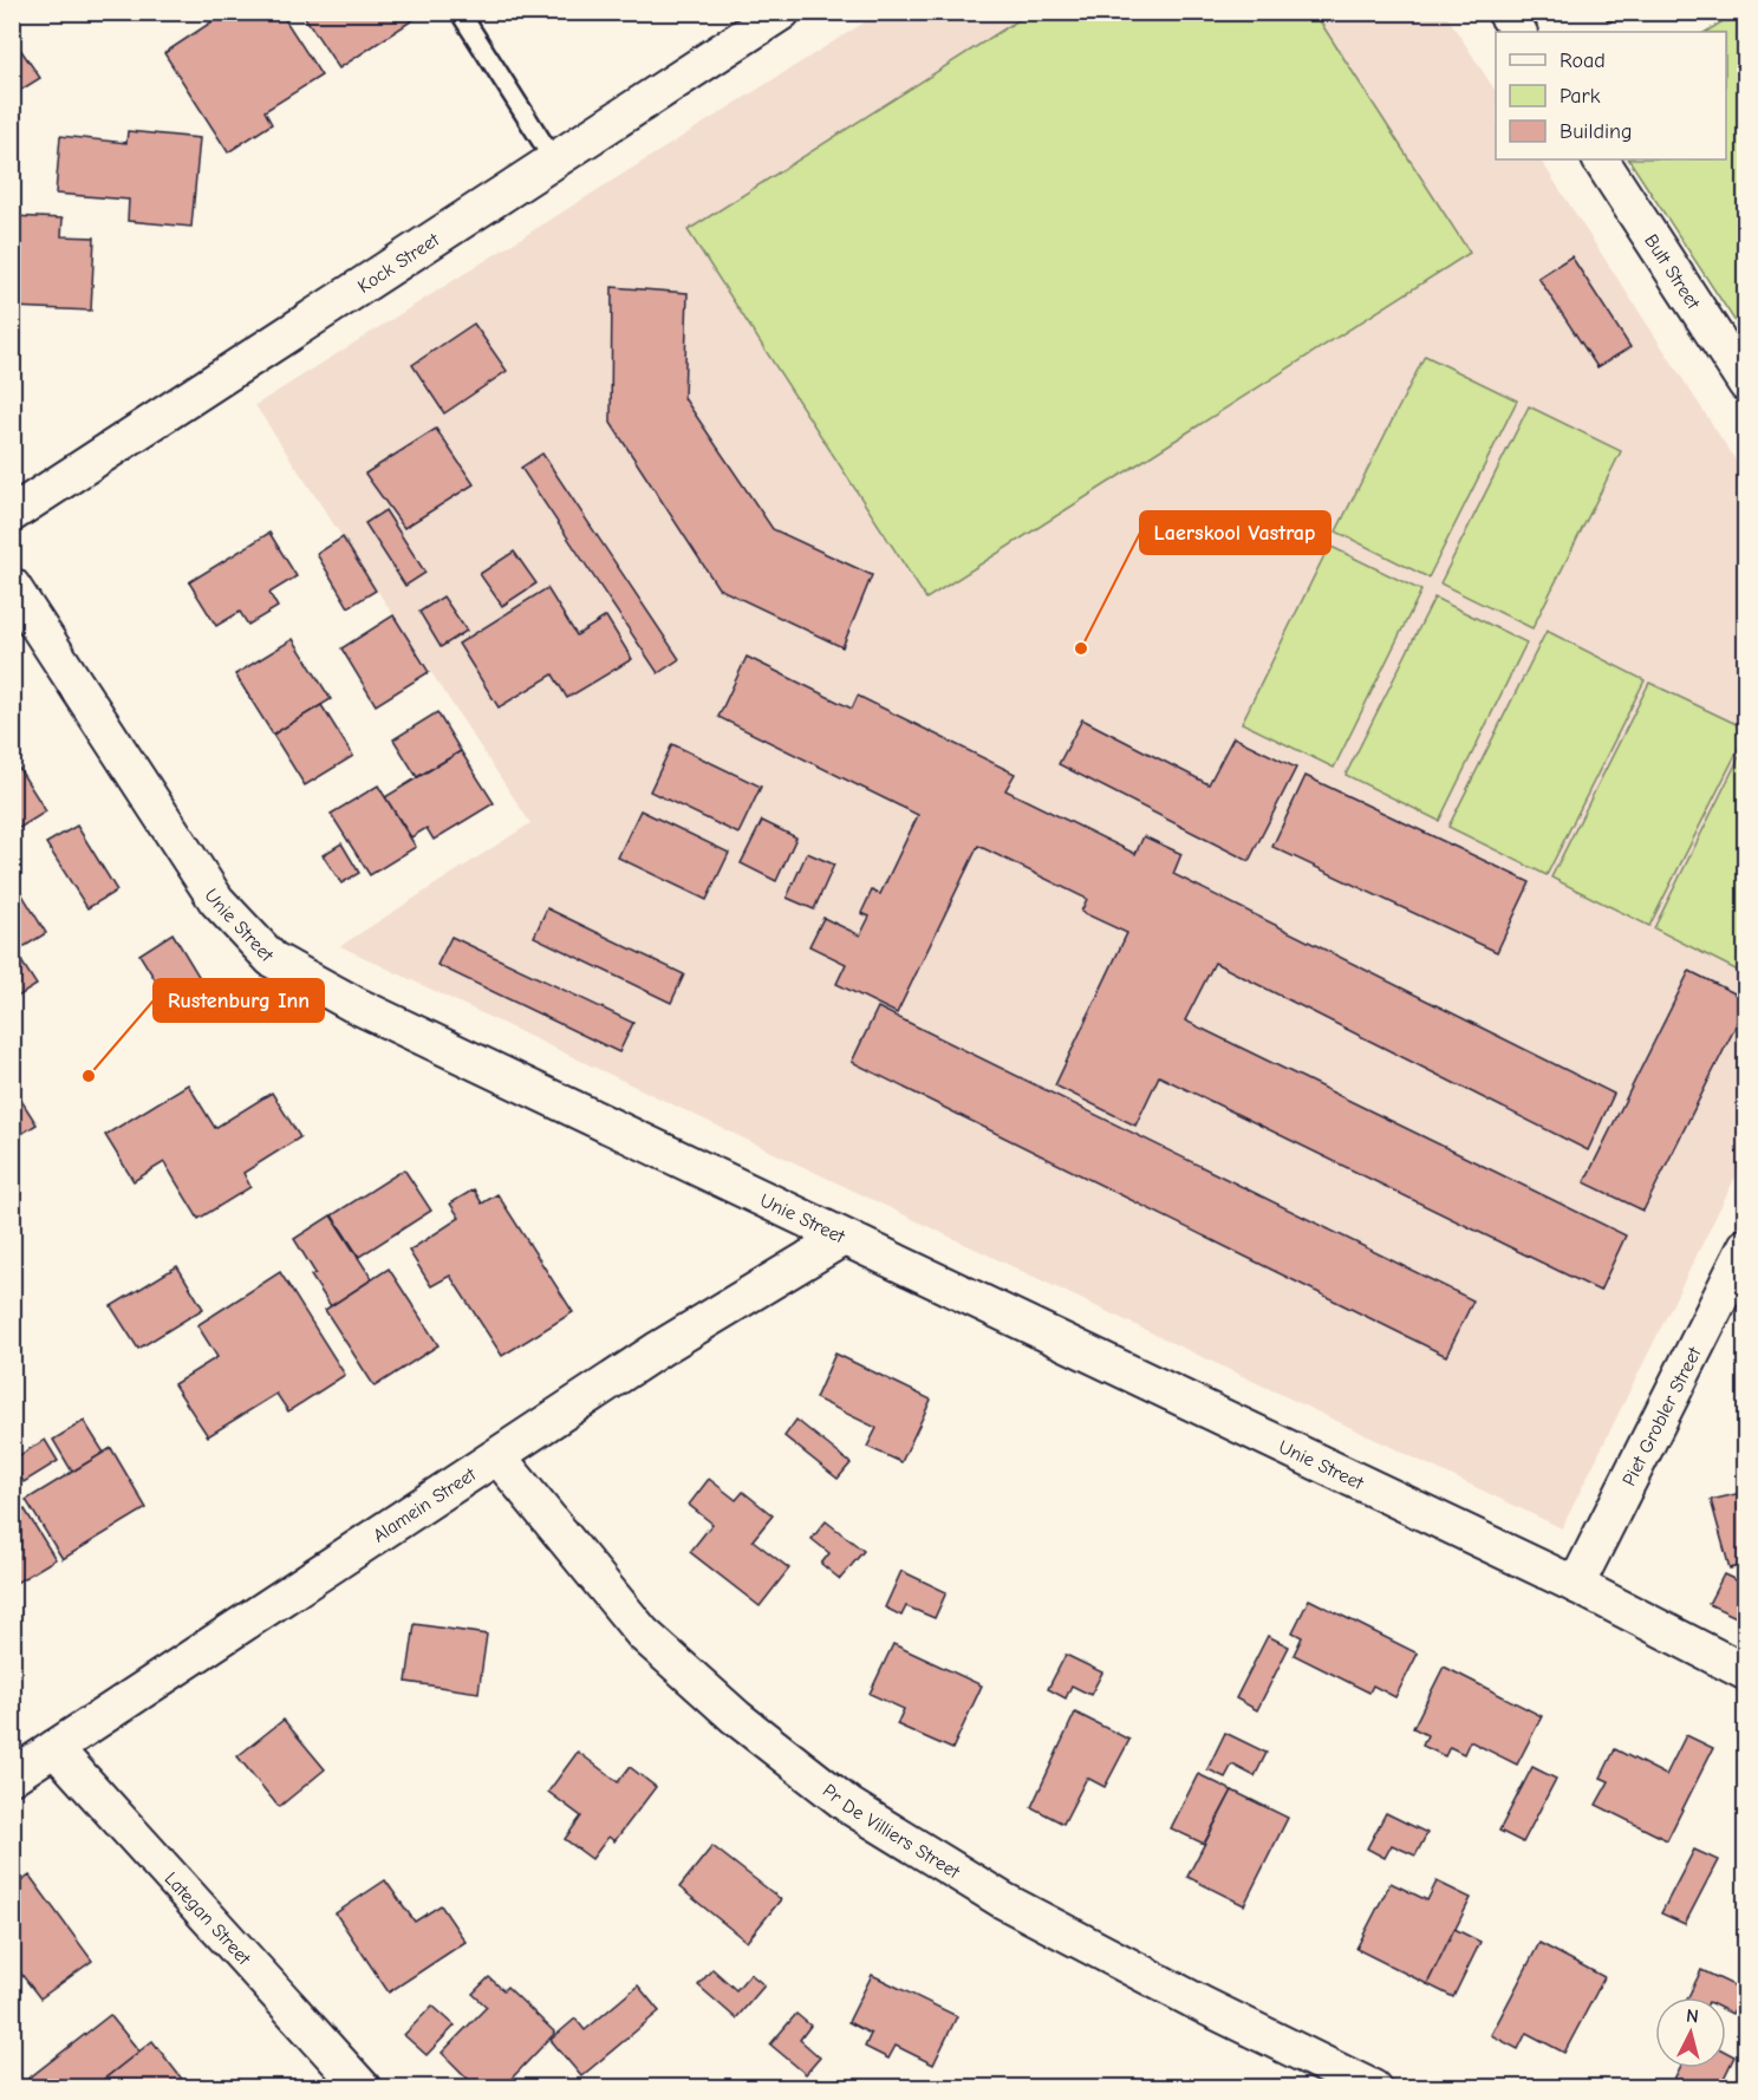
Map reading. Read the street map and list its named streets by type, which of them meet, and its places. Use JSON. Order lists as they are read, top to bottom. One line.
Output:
{"streets":{"street":["Kock Street","Bult Street","Unie Street","Piet Grobler Street","Alamein Street","Pr De Villiers Street","Lategan Street"]},"crossings":[["Unie Street","Piet Grobler Street"],["Unie Street","Alamein Street"],["Alamein Street","Pr De Villiers Street"],["Alamein Street","Lategan Street"]],"places":["Laerskool Vastrap","Rustenburg Inn"],"legend":["Road","Park","Building"],"north":"top"}
